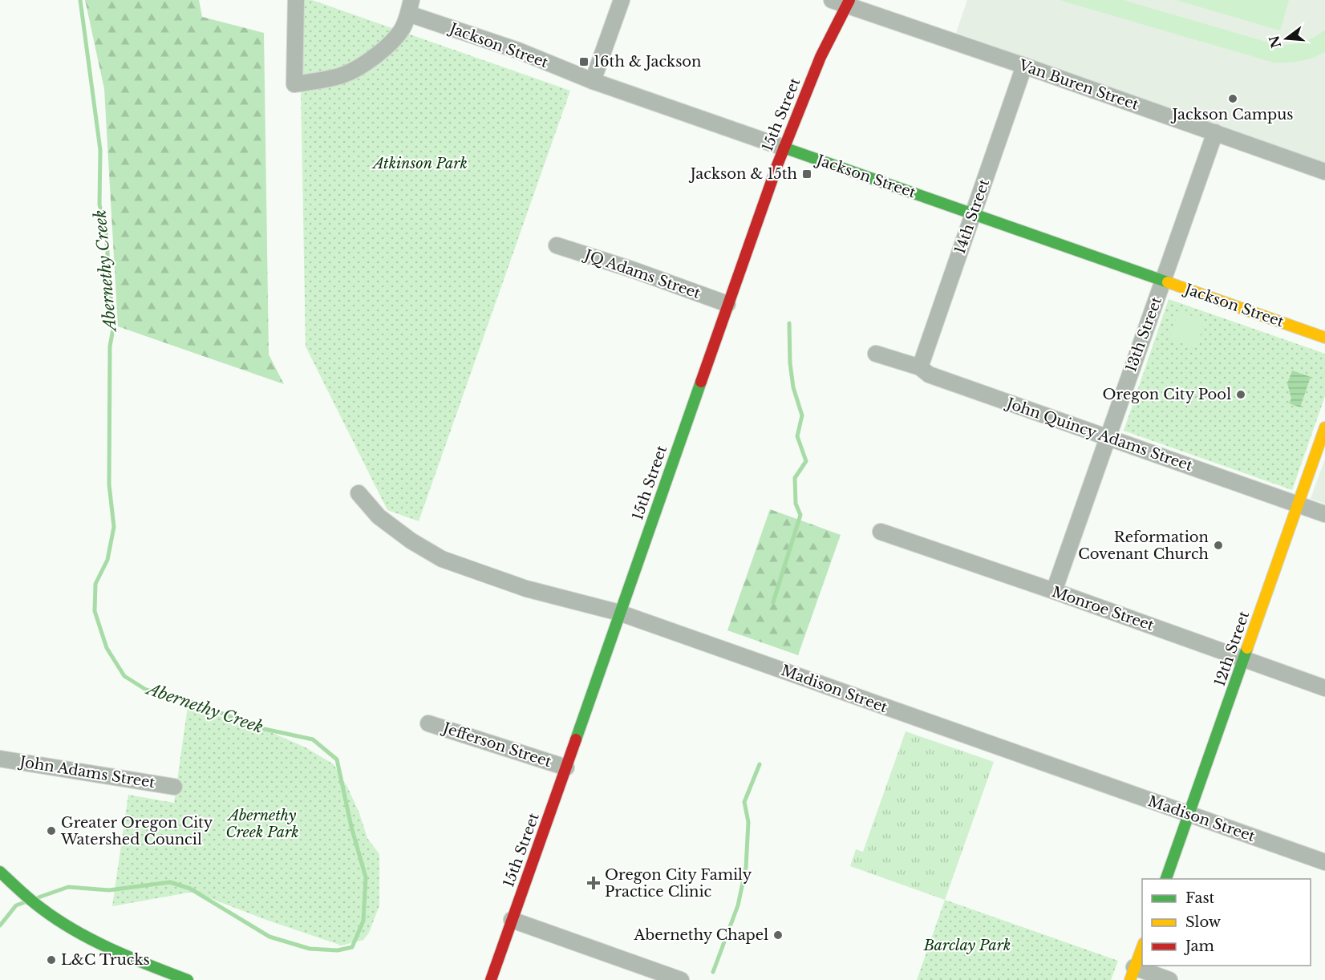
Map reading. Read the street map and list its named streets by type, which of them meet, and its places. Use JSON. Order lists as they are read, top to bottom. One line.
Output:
{"streets":{"street":["Jackson Street","Van Buren Street","15th Street","14th Street","JQ Adams Street","13th Street","John Quincy Adams Street","Monroe Street","12th Street","Madison Street","Jefferson Street","John Adams Street"]},"crossings":[["Jackson Street","15th Street"],["Jackson Street","14th Street"],["Jackson Street","13th Street"],["Van Buren Street","15th Street"],["Van Buren Street","14th Street"],["Van Buren Street","13th Street"],["15th Street","JQ Adams Street"],["15th Street","Madison Street"],["15th Street","Jefferson Street"],["14th Street","John Quincy Adams Street"],["13th Street","John Quincy Adams Street"],["13th Street","Monroe Street"],["John Quincy Adams Street","12th Street"],["Monroe Street","12th Street"],["12th Street","Madison Street"]],"water":["Abernethy Creek"],"parks":["Atkinson Park","Abernethy Creek Park","Barclay Park"],"places":{"transit":["16th & Jackson","Jackson & 15th"],"other":["Jackson Campus","Oregon City Pool","Reformation Covenant Church","Greater Oregon City Watershed Council","Abernethy Chapel","L&C Trucks"],"health":["Oregon City Family Practice Clinic"]},"legend":["Fast","Slow","Jam"],"north":"left"}
